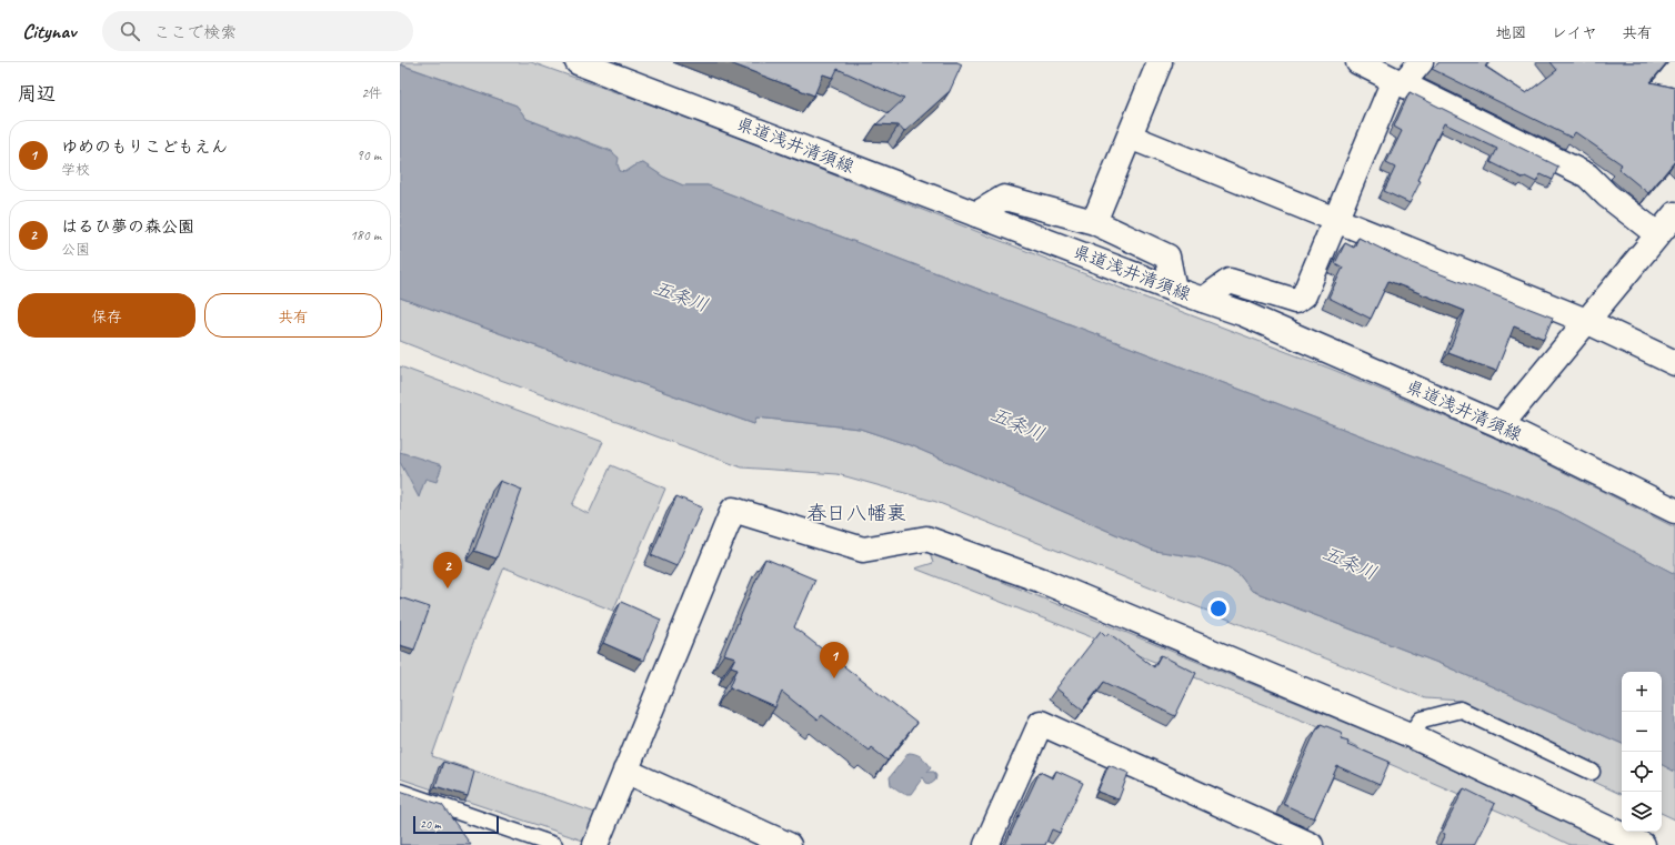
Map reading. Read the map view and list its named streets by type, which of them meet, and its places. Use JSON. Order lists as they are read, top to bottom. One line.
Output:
{"streets":{"street":["県道浅井清須線"]},"districts":["春日八幡裏"],"water":["五条川"],"scale_bar":"20 m","page":{"header":"Citynav","search":"ここで検索","nav":["地図","レイヤ","共有"],"heading":["周辺","2件"],"list":[{"mark":"1","name":"ゆめのもりこどもえん","note":"学校","value":"90 m"},{"mark":"2","name":"はるひ夢の森公園","note":"公園","value":"180 m"}],"buttons":["保存","共有"],"pins":["2","1"],"map_buttons":["+","−"],"scale":"20 m"}}
